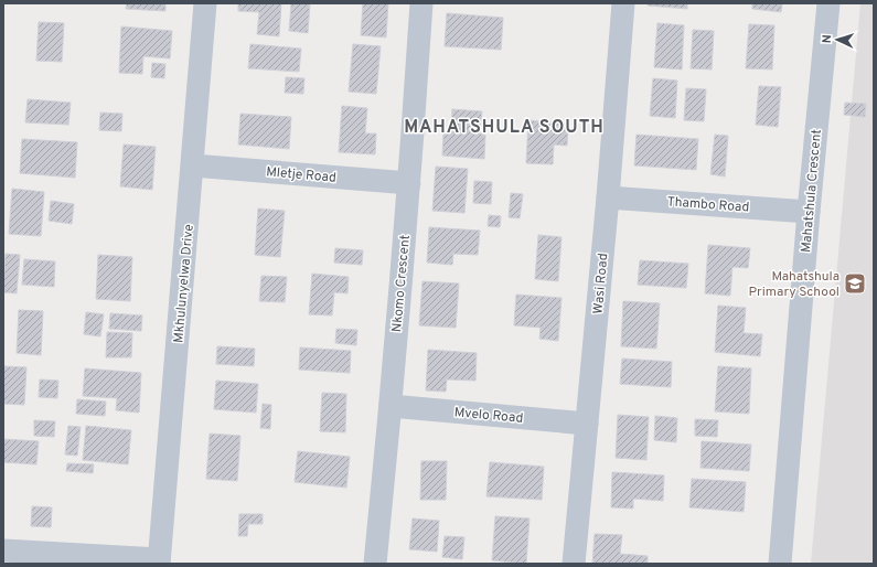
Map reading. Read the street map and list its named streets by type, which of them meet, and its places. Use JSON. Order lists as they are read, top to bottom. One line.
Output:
{"streets":{"street":["Mletje Road","Mahatshula Crescent","Thambo Road","Mkhulunyelwa Drive","Nkomo Crescent","Wasi Road","Mvelo Road"]},"crossings":[["Mletje Road","Mkhulunyelwa Drive"],["Mletje Road","Nkomo Crescent"],["Mahatshula Crescent","Thambo Road"],["Thambo Road","Wasi Road"],["Nkomo Crescent","Mvelo Road"],["Wasi Road","Mvelo Road"]],"districts":["MAHATSHULA SOUTH"],"places":{"school or university":["Mahatshula Primary School"]},"north":"left"}
